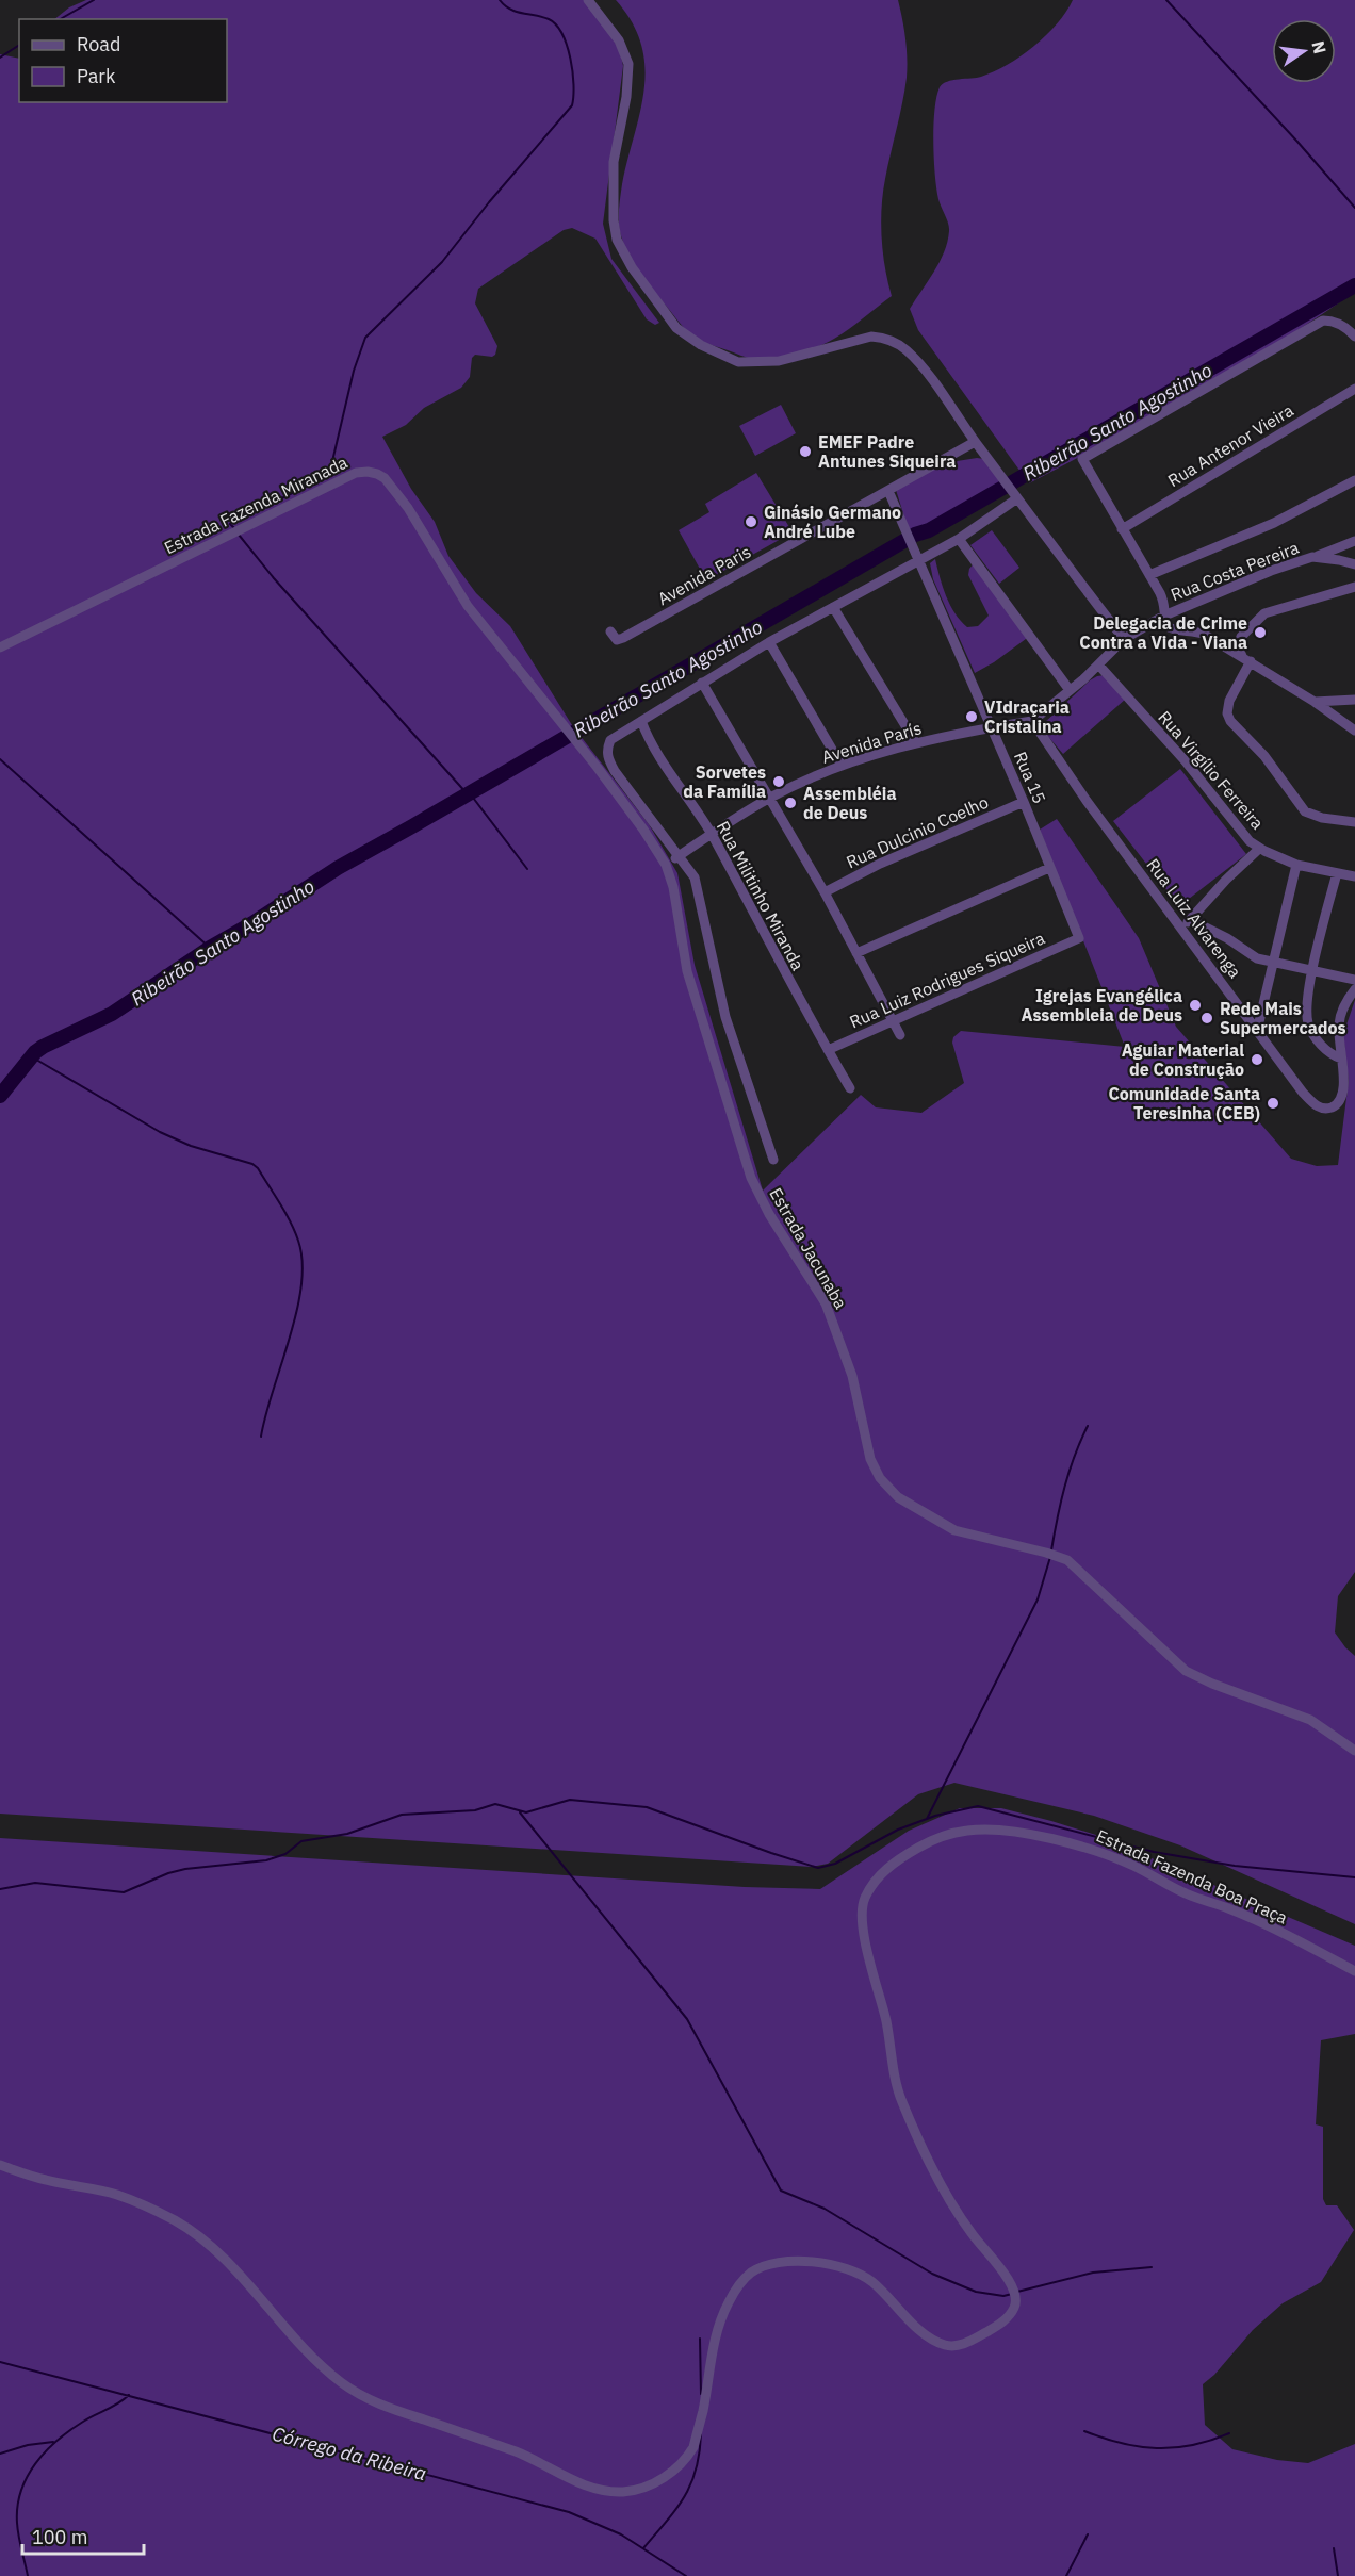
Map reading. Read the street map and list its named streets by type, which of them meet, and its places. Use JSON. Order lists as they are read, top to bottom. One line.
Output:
{"streets":{"street":["Rua Antenor Vieira","Estrada Fazenda Miranada","Rua Costa Pereira","Avenida Paris","Avenida París","Rua Virgílio Ferreira","Rua 15","Rua Dulcinio Coelho","Rua Militinho Miranda","Rua Luiz Alvarenga","Rua Luiz Rodrigues Siqueira","Estrada Jacunaba","Estrada Fazenda Boa Praça"]},"crossings":[["Estrada Fazenda Miranada","Estrada Jacunaba"],["Avenida Paris","Rua 15"],["Avenida París","Rua 15"],["Avenida París","Rua Militinho Miranda"],["Avenida París","Rua Luiz Alvarenga"],["Avenida París","Estrada Jacunaba"],["Rua 15","Rua Dulcinio Coelho"],["Rua 15","Rua Luiz Rodrigues Siqueira"],["Rua Militinho Miranda","Rua Luiz Rodrigues Siqueira"]],"water":["Ribeirão Santo Agostinho","Córrego da Ribeira"],"places":["EMEF Padre Antunes Siqueira","Ginásio Germano André Lube","Delegacia de Crime Contra a Vida - Viana","VIdraçaria Cristalina","Sorvetes da Família","Assembléia de Deus","Igrejas Evangélica Assembleia de Deus","Rede Mais Supermercados","Aguiar Material de Construção","Comunidade Santa Teresinha (CEB)"],"legend":["Road","Park"],"scale_bar":"100 m","north":"right"}
